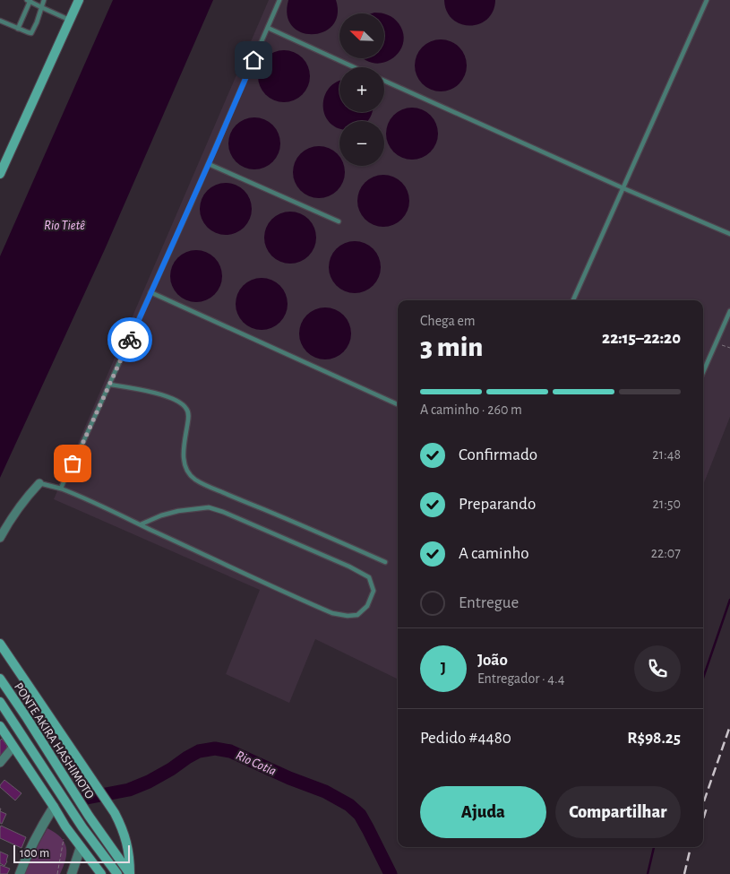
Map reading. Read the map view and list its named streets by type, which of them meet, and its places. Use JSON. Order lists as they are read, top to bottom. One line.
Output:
{"streets":{"main road":["PONTE AKIRA HASHIMOTO"]},"water":["Rio Tietê","Rio Cotia"],"scale_bar":"100 m","north":"top left","page":{"map_buttons":["+","−"],"heading":["3 min","Chega em","22:15–22:20"],"panel":["João","Entregador · 4.4","Pedido #4480","R$98.25"],"bar":"A caminho · 260 m","list":[["Confirmado","21:48"],["Preparando","21:50"],["A caminho","22:07"],"Entregue"],"round":"J","buttons":["Ajuda","Compartilhar"],"scale":"100 m"}}
